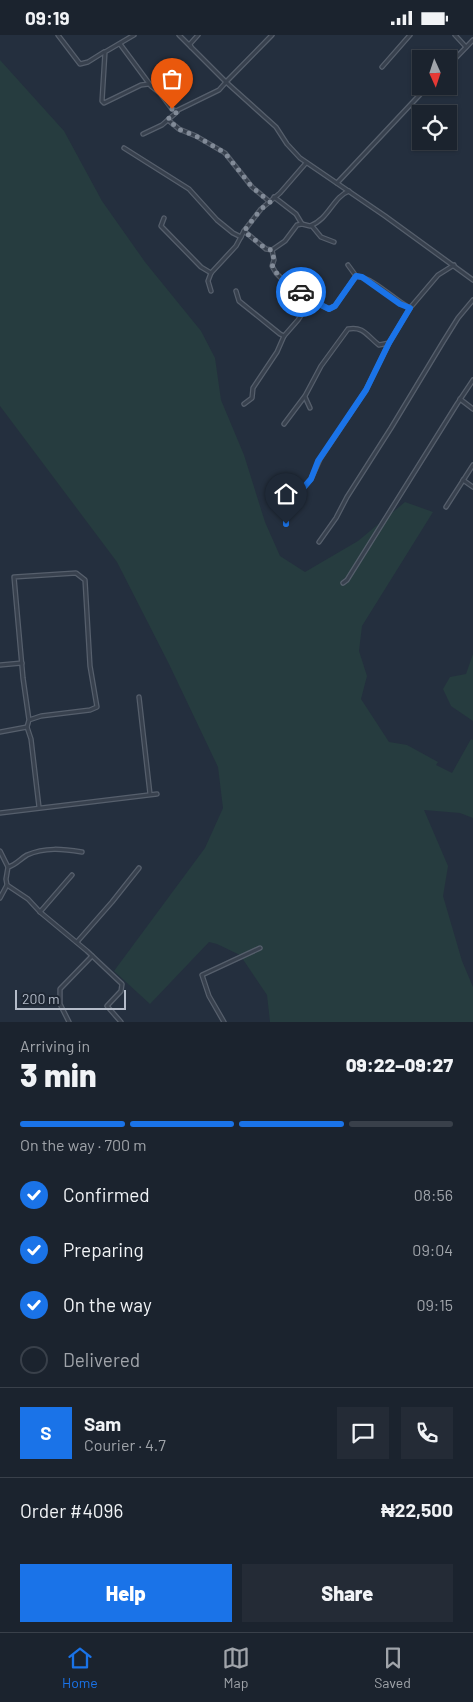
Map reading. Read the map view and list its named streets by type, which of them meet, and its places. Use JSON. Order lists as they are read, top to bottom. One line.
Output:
{"scale_bar":"200 m","north":"bottom","page":{"status":"09:19","scale":"200 m","heading":["3 min","Arriving in","09:22–09:27"],"panel":["Sam","Courier · 4.7","Order #4096","₦22,500"],"bar":"On the way · 700 m","list":[["Confirmed","08:56"],["Preparing","09:04"],["On the way","09:15"],"Delivered"],"round":"S","buttons":["Help","Share"],"tabs":["Home","Map","Saved"]}}
